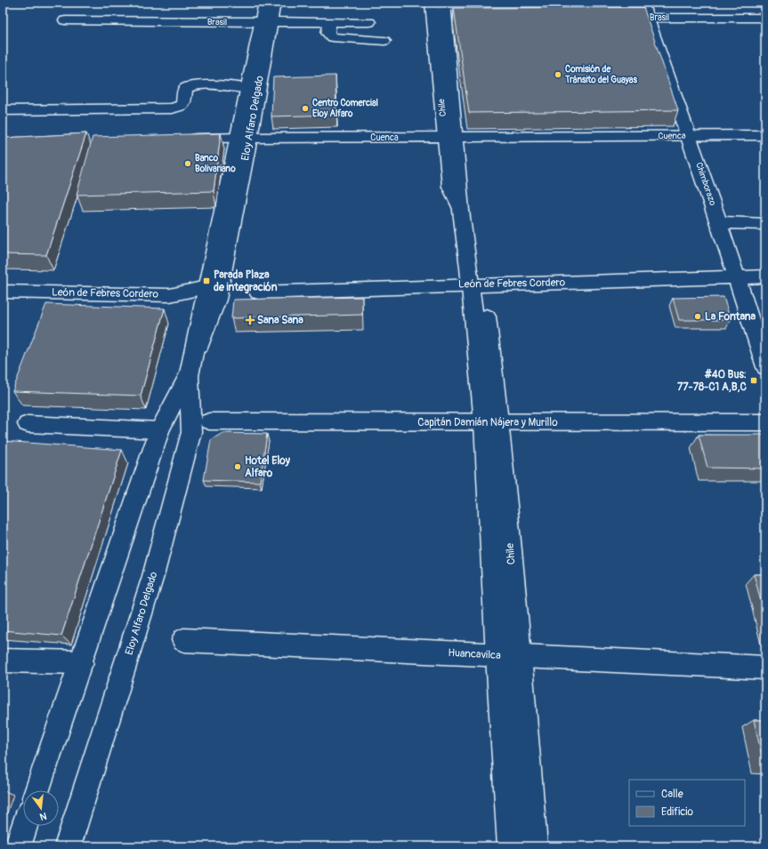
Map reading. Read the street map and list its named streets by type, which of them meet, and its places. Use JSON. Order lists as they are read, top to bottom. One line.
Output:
{"streets":{"main road":["Brasil","Chile","Eloy Alfaro Delgado","Cuenca","Chimborazo","León de Febres Cordero","Capitán Damián Nájera y Murillo","Huancavilca"]},"crossings":[["Brasil","Eloy Alfaro Delgado"],["Brasil","Chimborazo"],["Chile","Cuenca"],["Chile","León de Febres Cordero"],["Chile","Capitán Damián Nájera y Murillo"],["Chile","Huancavilca"],["Eloy Alfaro Delgado","Cuenca"],["Eloy Alfaro Delgado","León de Febres Cordero"],["Cuenca","Chimborazo"],["Chimborazo","León de Febres Cordero"]],"places":{"other":["Comisión de Tránsito del Guayas","Centro Comercial Eloy Alfaro","Banco Bolivariano","La Fontana","Hotel Eloy Alfaro"],"transit":["Parada Plaza de integración","#40 Bus: 77-78-C1 A,B,C"],"health":["Sana Sana"]},"legend":["Calle","Edificio"],"north":"bottom"}
